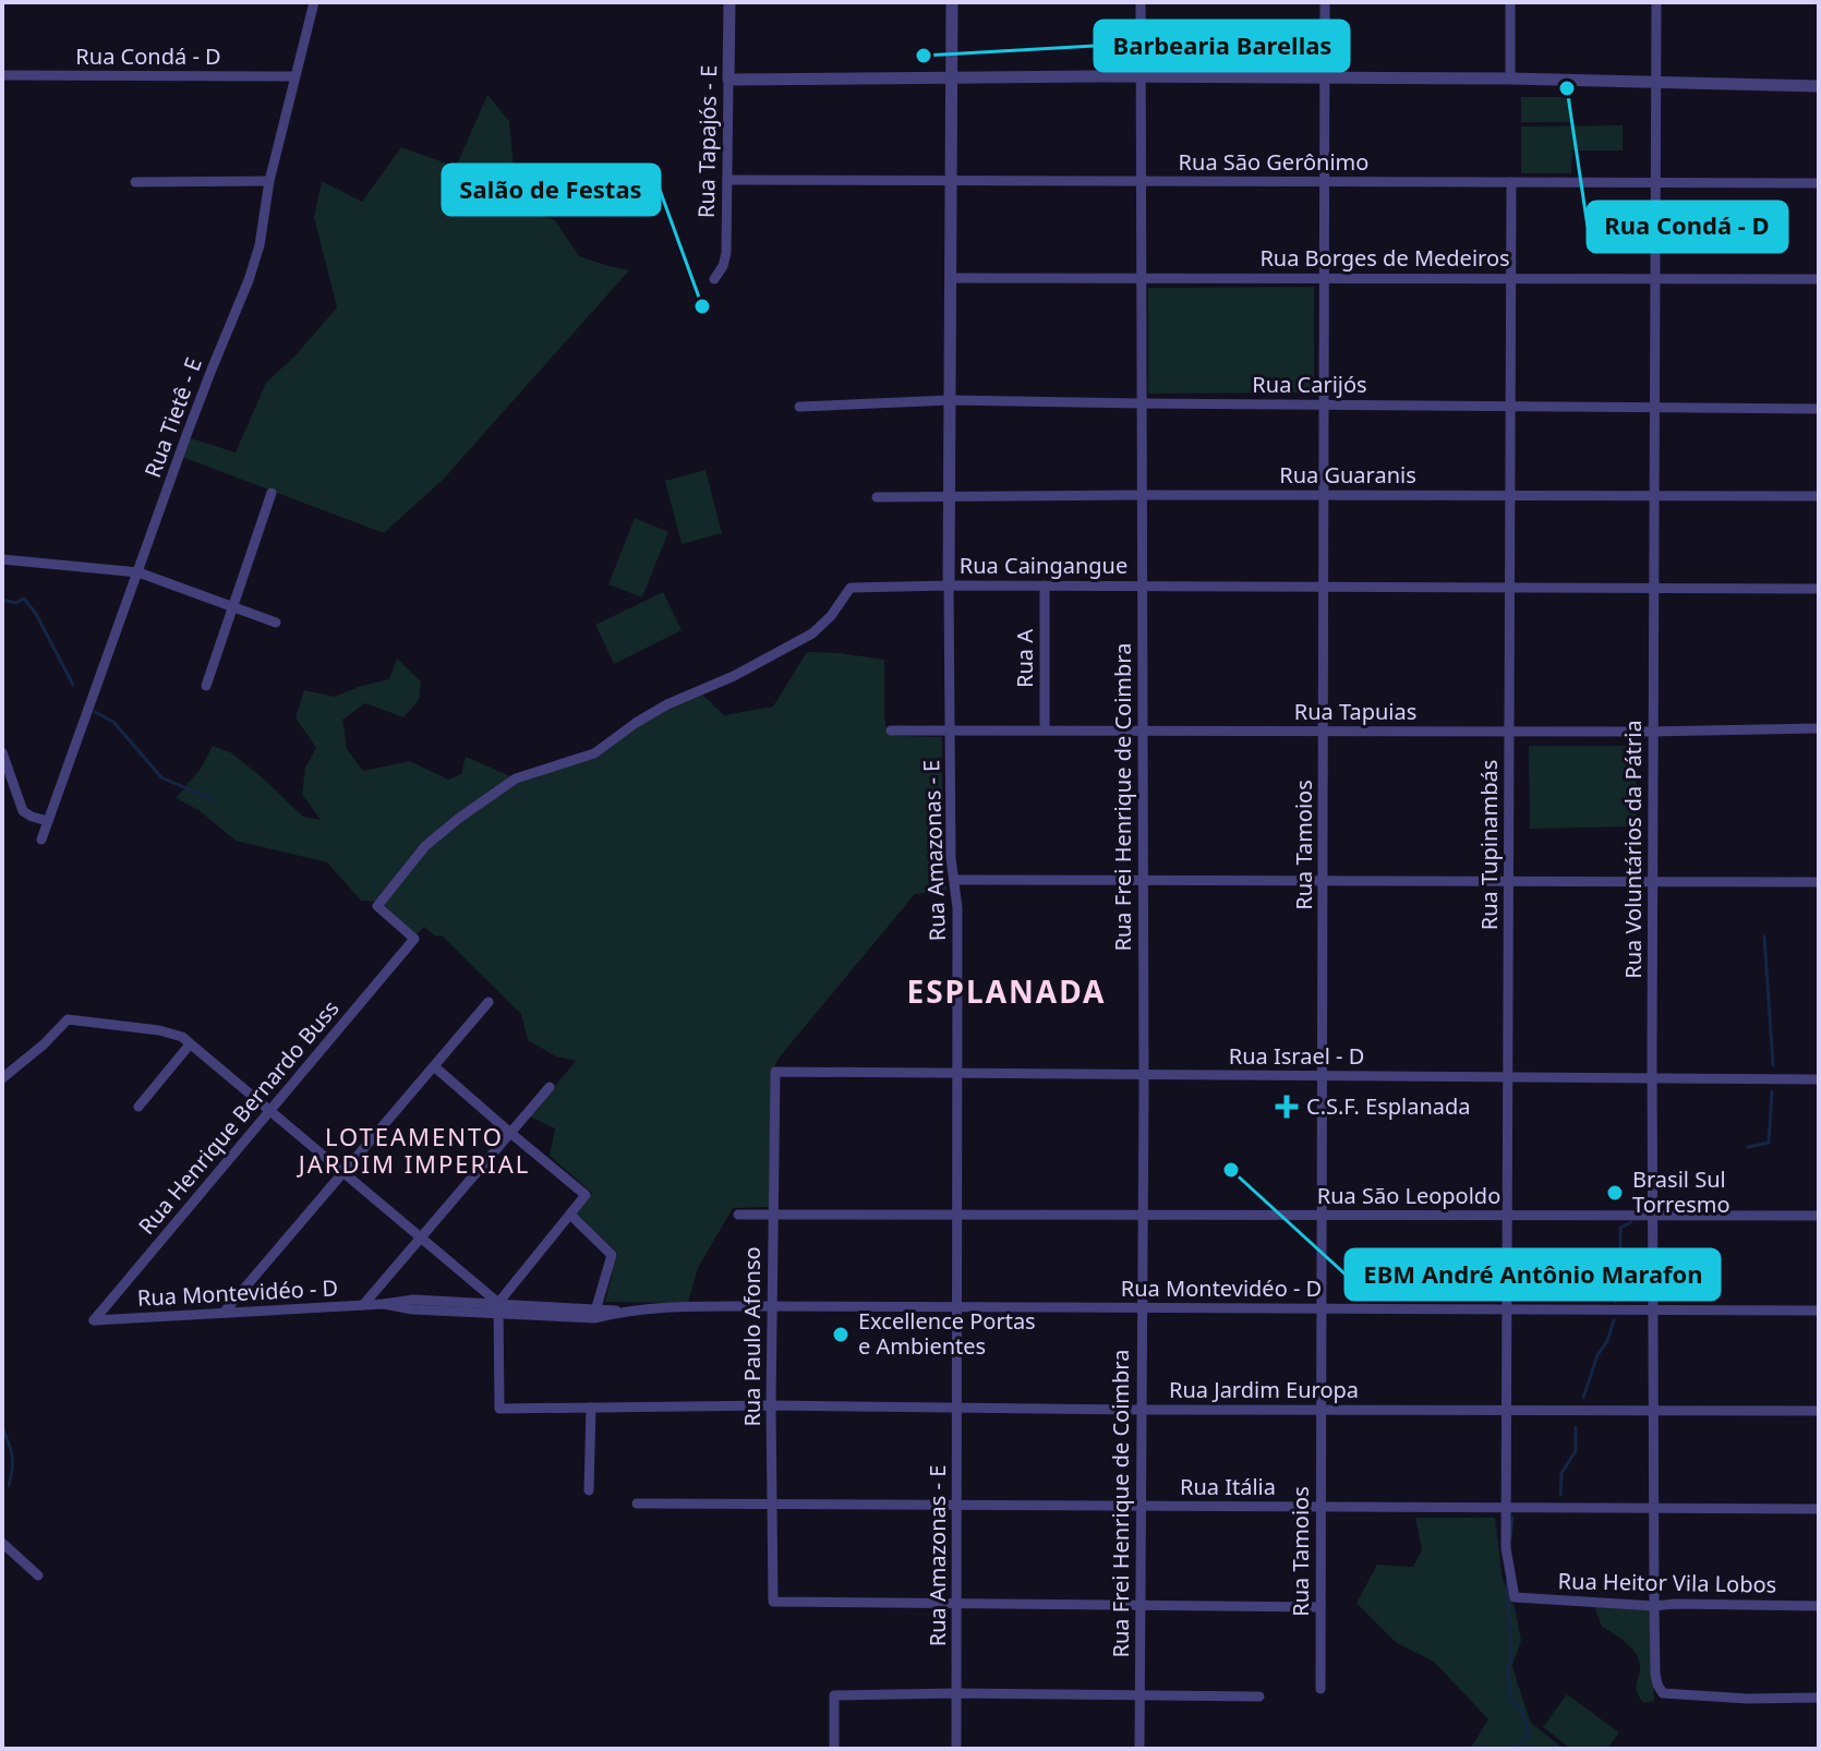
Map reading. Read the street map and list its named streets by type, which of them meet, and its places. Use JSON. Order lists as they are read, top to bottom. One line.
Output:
{"streets":{"street":["Rua Condá - D","Rua Tapajós - E","Rua São Gerônimo","Rua Borges de Medeiros","Rua Carijós","Rua Tietê - E","Rua Guaranis","Rua Caingangue","Rua A","Rua Tapuias","Rua Frei Henrique de Coimbra","Rua Tamoios","Rua Tupinambás","Rua Voluntários da Pátria","Rua Amazonas - E","Rua Israel - D","Rua Henrique Bernardo Buss","Rua São Leopoldo","Rua Montevidéo - D","Rua Paulo Afonso","Rua Jardim Europa","Rua Itália","Rua Heitor Vila Lobos"]},"crossings":[["Rua Condá - D","Rua Tietê - E"],["Rua Tapajós - E","Rua São Gerônimo"],["Rua São Gerônimo","Rua Frei Henrique de Coimbra"],["Rua São Gerônimo","Rua Tamoios"],["Rua São Gerônimo","Rua Tupinambás"],["Rua São Gerônimo","Rua Voluntários da Pátria"],["Rua São Gerônimo","Rua Amazonas - E"],["Rua Borges de Medeiros","Rua Frei Henrique de Coimbra"],["Rua Borges de Medeiros","Rua Tamoios"],["Rua Borges de Medeiros","Rua Tupinambás"],["Rua Borges de Medeiros","Rua Voluntários da Pátria"],["Rua Borges de Medeiros","Rua Amazonas - E"],["Rua Carijós","Rua Frei Henrique de Coimbra"],["Rua Carijós","Rua Tamoios"],["Rua Carijós","Rua Tupinambás"],["Rua Carijós","Rua Voluntários da Pátria"],["Rua Carijós","Rua Amazonas - E"],["Rua Guaranis","Rua Frei Henrique de Coimbra"],["Rua Guaranis","Rua Tamoios"],["Rua Guaranis","Rua Tupinambás"],["Rua Guaranis","Rua Voluntários da Pátria"],["Rua Guaranis","Rua Amazonas - E"],["Rua Caingangue","Rua A"],["Rua Caingangue","Rua Frei Henrique de Coimbra"],["Rua Caingangue","Rua Tamoios"],["Rua Caingangue","Rua Tupinambás"],["Rua Caingangue","Rua Voluntários da Pátria"],["Rua Caingangue","Rua Amazonas - E"],["Rua Caingangue","Rua Henrique Bernardo Buss"],["Rua A","Rua Tapuias"],["Rua Tapuias","Rua Frei Henrique de Coimbra"],["Rua Tapuias","Rua Tamoios"],["Rua Tapuias","Rua Tupinambás"],["Rua Tapuias","Rua Voluntários da Pátria"],["Rua Tapuias","Rua Amazonas - E"],["Rua Frei Henrique de Coimbra","Rua Israel - D"],["Rua Frei Henrique de Coimbra","Rua São Leopoldo"],["Rua Frei Henrique de Coimbra","Rua Montevidéo - D"],["Rua Frei Henrique de Coimbra","Rua Jardim Europa"],["Rua Frei Henrique de Coimbra","Rua Itália"],["Rua Tamoios","Rua Israel - D"],["Rua Tamoios","Rua São Leopoldo"],["Rua Tamoios","Rua Montevidéo - D"],["Rua Tamoios","Rua Jardim Europa"],["Rua Tamoios","Rua Itália"],["Rua Tupinambás","Rua Israel - D"],["Rua Tupinambás","Rua São Leopoldo"],["Rua Tupinambás","Rua Montevidéo - D"],["Rua Tupinambás","Rua Jardim Europa"],["Rua Tupinambás","Rua Itália"],["Rua Tupinambás","Rua Heitor Vila Lobos"],["Rua Voluntários da Pátria","Rua Israel - D"],["Rua Voluntários da Pátria","Rua São Leopoldo"],["Rua Voluntários da Pátria","Rua Montevidéo - D"],["Rua Voluntários da Pátria","Rua Jardim Europa"],["Rua Voluntários da Pátria","Rua Itália"],["Rua Voluntários da Pátria","Rua Heitor Vila Lobos"],["Rua Amazonas - E","Rua Israel - D"],["Rua Amazonas - E","Rua São Leopoldo"],["Rua Amazonas - E","Rua Montevidéo - D"],["Rua Amazonas - E","Rua Paulo Afonso"],["Rua Amazonas - E","Rua Jardim Europa"],["Rua Amazonas - E","Rua Itália"],["Rua Israel - D","Rua Paulo Afonso"],["Rua Henrique Bernardo Buss","Rua Montevidéo - D"],["Rua São Leopoldo","Rua Paulo Afonso"],["Rua Montevidéo - D","Rua Paulo Afonso"],["Rua Montevidéo - D","Rua Jardim Europa"],["Rua Paulo Afonso","Rua Jardim Europa"],["Rua Paulo Afonso","Rua Itália"]],"districts":["ESPLANADA","LOTEAMENTO JARDIM IMPERIAL"],"places":{"other":["Barbearia Barellas","Rua Condá - D","Salão de Festas","EBM André Antônio Marafon","Brasil Sul Torresmo","Excellence Portas e Ambientes"],"health":["C.S.F. Esplanada"]}}
